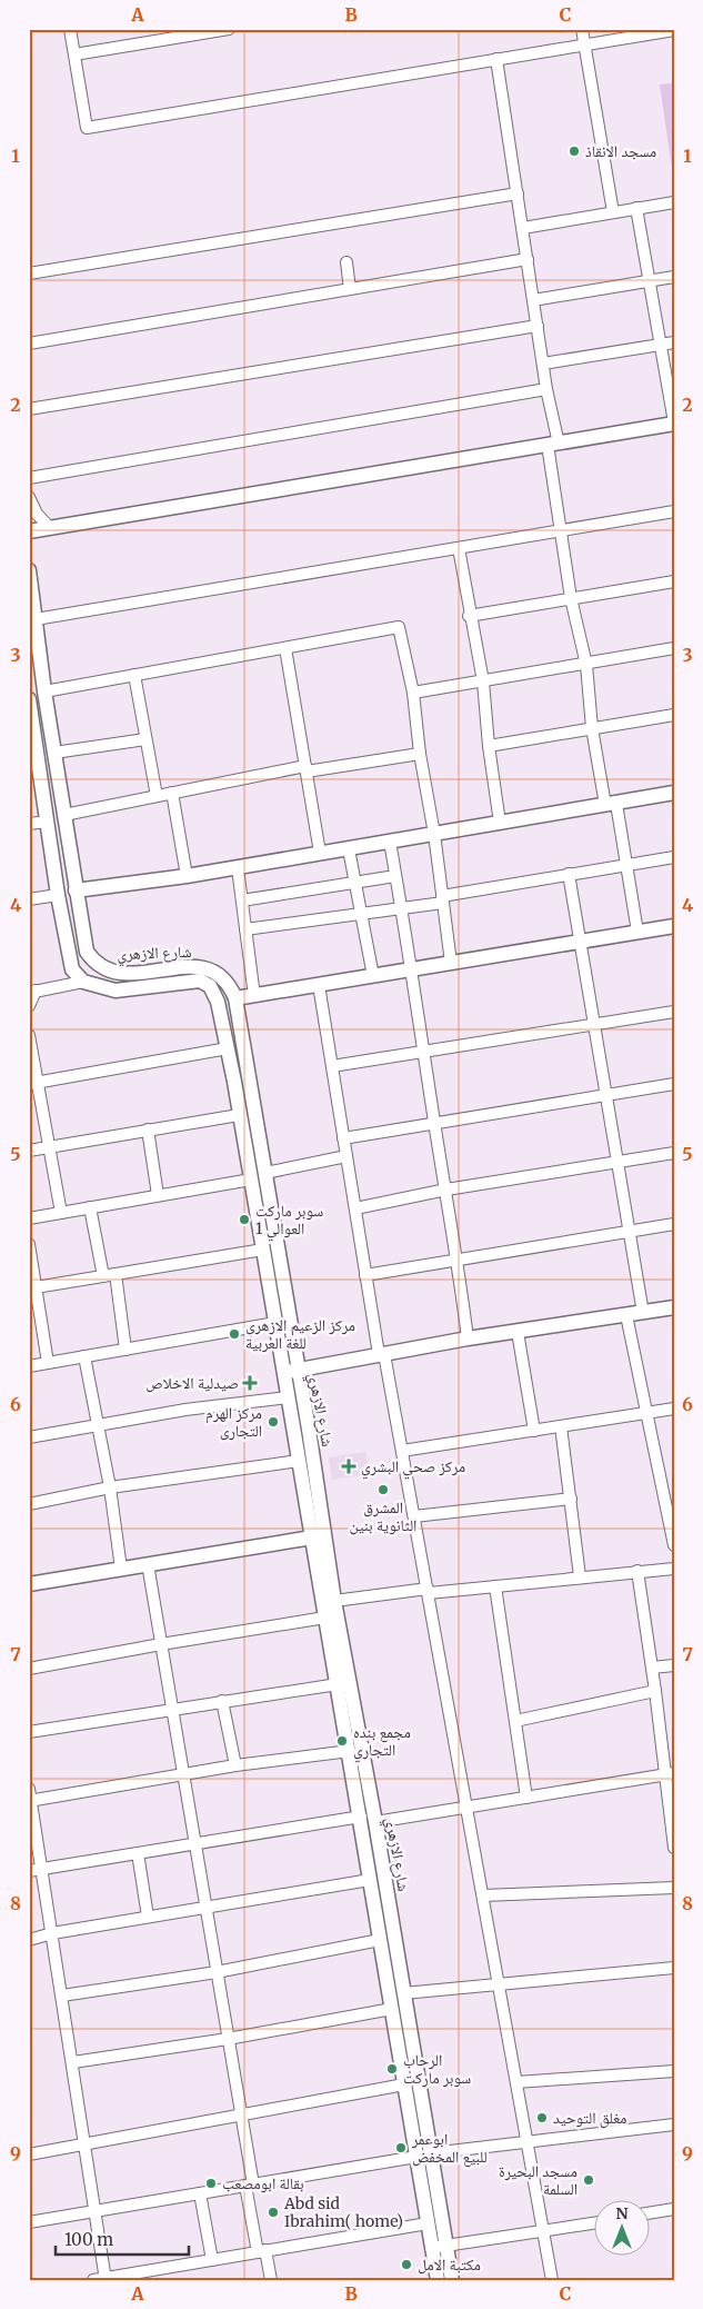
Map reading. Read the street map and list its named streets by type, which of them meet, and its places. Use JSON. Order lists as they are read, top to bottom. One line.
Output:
{"streets":{"street":["شارع الازهري"]},"places":{"other":["مسجد الانقاذ","سوبر ماركت العوالي 1","مركز الزعيم الازهري للغة العربية","مركز الهرم التجارى","المشرق الثانوية بنين","مجمع بنده التجاري","الرحاب سوبر ماركت","مغلق التوحيد","ابوعمر للبيع المخفض","مسجد البحيرة السلمة","بقالة ابومصعب","Abd sid Ibrahim( home)","مكتبة الامل"],"health":["صيدلية الاخلاص","مركز صحي البشري"]},"scale_bar":"100 m","north":"top","grid":{"columns":["A","B","C"],"rows":["1","2","3","4","5","6","7","8","9"]}}
